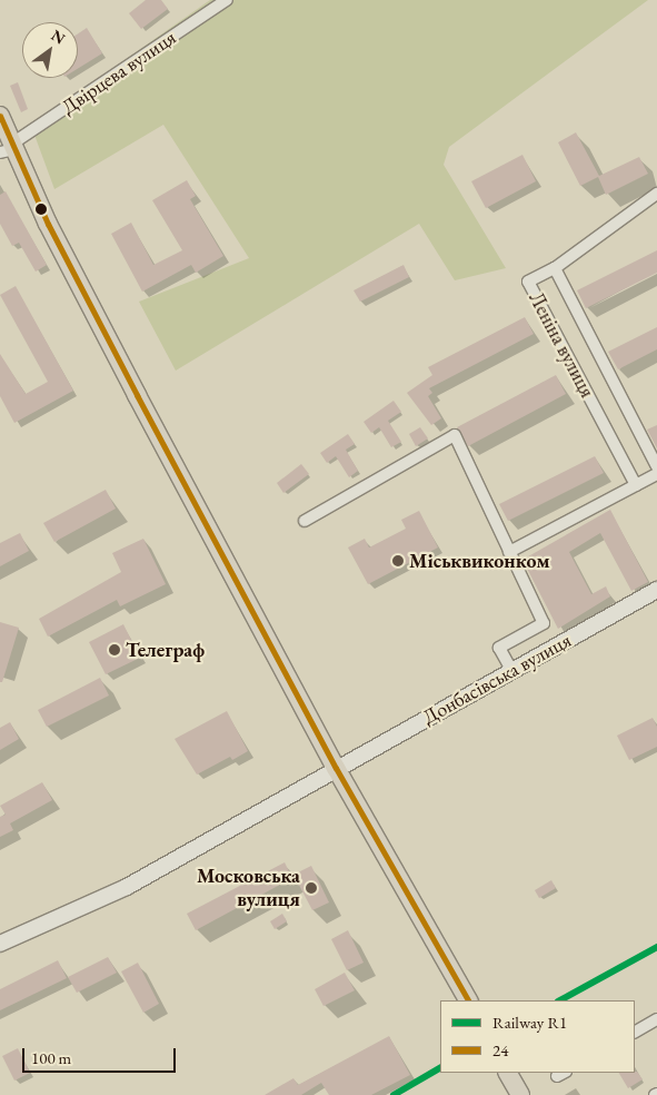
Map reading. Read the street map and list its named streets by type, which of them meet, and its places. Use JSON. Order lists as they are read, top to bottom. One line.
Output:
{"streets":{"street":["Двірцева вулиця","Леніна вулиця","Донбасівська вулиця"]},"places":["Міськвиконком","Телеграф","Московська вулиця"],"lines":["transit line 24","rail line R1"],"legend":["Railway R1","24"],"scale_bar":"100 m","north":"top right"}
